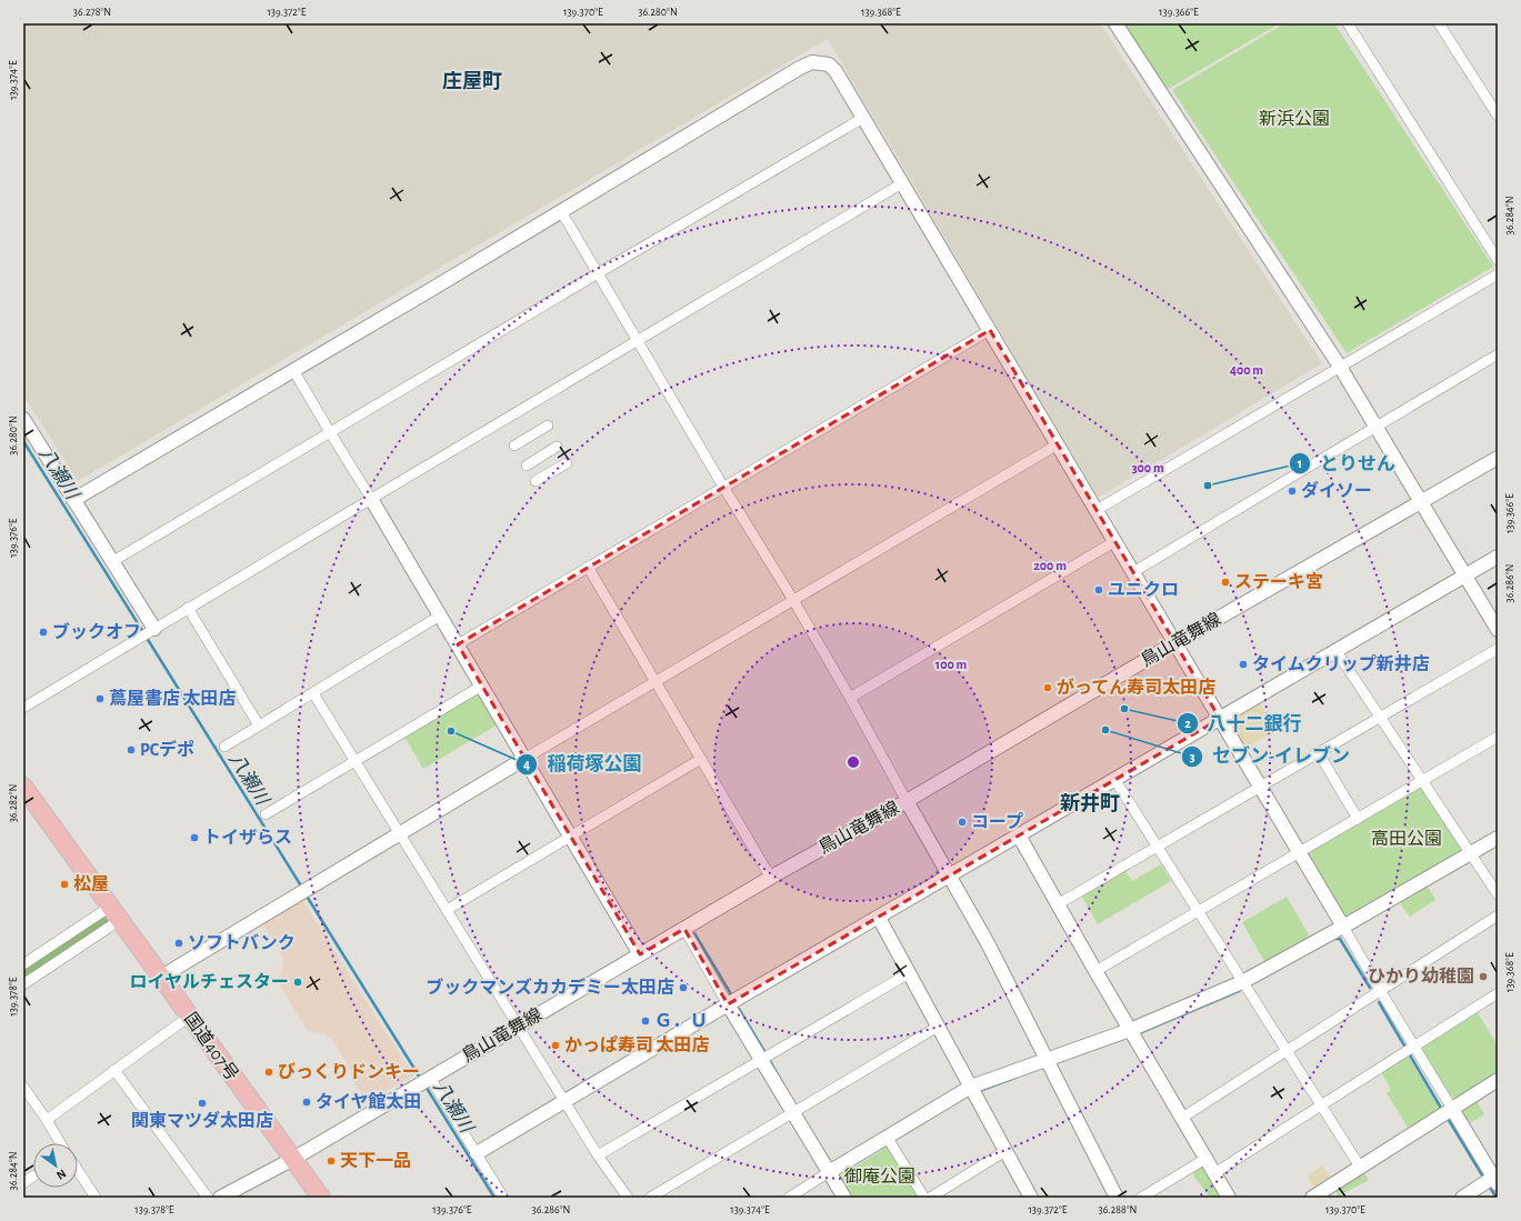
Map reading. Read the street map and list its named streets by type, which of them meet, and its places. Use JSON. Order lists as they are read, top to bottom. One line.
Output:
{"streets":{"highway":["国道407号"],"street":["鳥山竜舞線"]},"crossings":[["鳥山竜舞線","国道407号"]],"districts":["庄屋町","新井町"],"water":["八瀬川"],"parks":["新浜公園","高田公園","御庵公園"],"places":["とりせん","ダイソー","ステーキ宮","ユニクロ","ブックオフ","タイムクリップ新井店","がってん寿司太田店","蔦屋書店 太田店","八十二銀行","セブン-イレブン","稲荷塚公園","PCデポ","コープ","トイザらス","松屋","ソフトバンク","ひかり幼稚園","ロイヤルチェスター","ブックマンズカカデミー太田店","Ｇ．Ｕ","かっぱ寿司 太田店","びっくりドンキー","タイヤ館太田","関東マツダ太田店","天下一品"],"north":"bottom right","coordinates":["36.278°N","139.372°E","139.370°E","36.280°N","139.368°E","139.366°E","139.374°E","36.284°N","139.376°E","36.286°N","36.282°N","139.378°E","36.288°N"],"rings":["400 m","300 m","200 m","100 m"]}
